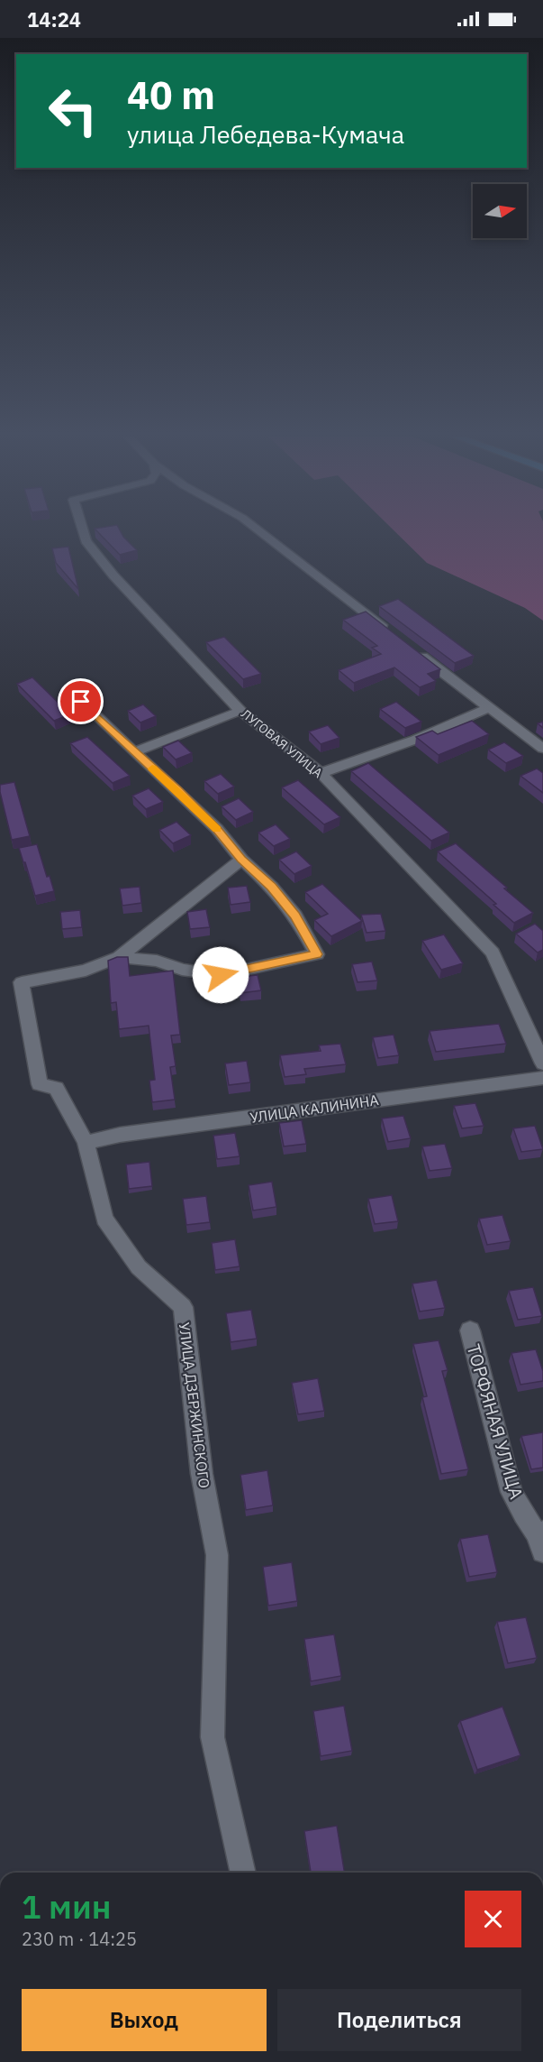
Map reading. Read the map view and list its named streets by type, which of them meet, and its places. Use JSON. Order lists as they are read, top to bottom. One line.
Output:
{"streets":{"street":["ЛУГОВАЯ УЛИЦА","УЛИЦА КАЛИНИНА","УЛИЦА ДЗЕРЖИНСКОГО","ТОРФЯНАЯ УЛИЦА"]},"crossings":[["УЛИЦА КАЛИНИНА","УЛИЦА ДЗЕРЖИНСКОГО"]],"north":"right","page":{"status":"14:24","turn":["40 m","улица Лебедева-Кумача"],"heading":["1 мин","230 m · 14:25"],"buttons":["Выход","Поделиться"]}}
